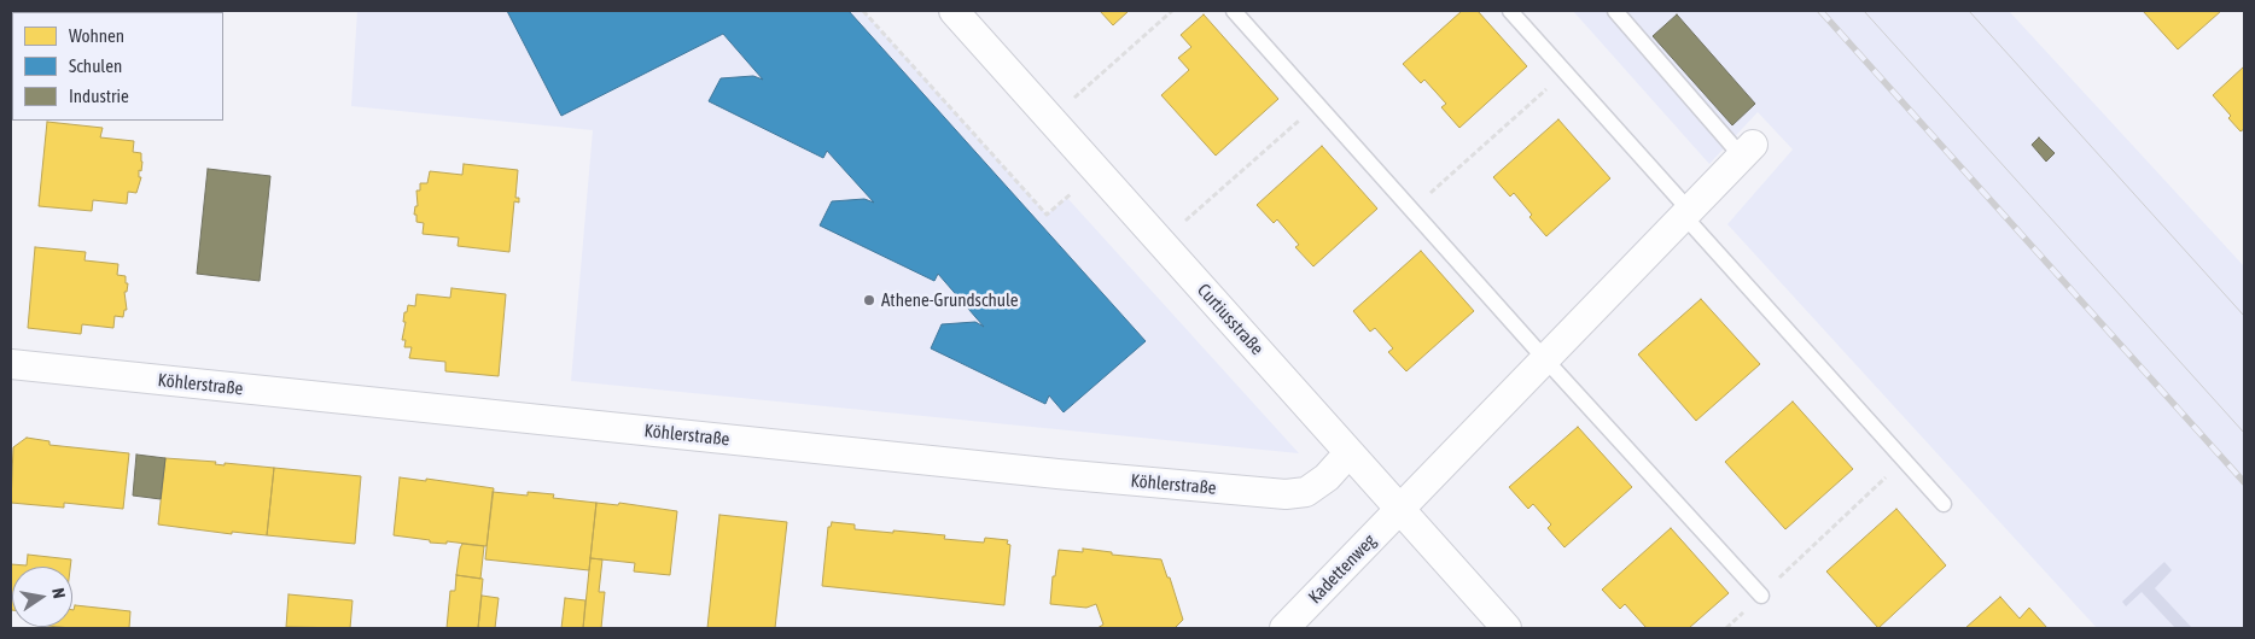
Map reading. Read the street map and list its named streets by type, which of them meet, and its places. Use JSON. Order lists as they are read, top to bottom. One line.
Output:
{"streets":{"street":["Curtiusstraße","Köhlerstraße","Kadettenweg"]},"crossings":[["Curtiusstraße","Köhlerstraße"],["Curtiusstraße","Kadettenweg"]],"places":["Athene-Grundschule"],"legend":["Wohnen","Schulen","Industrie"],"north":"right"}
